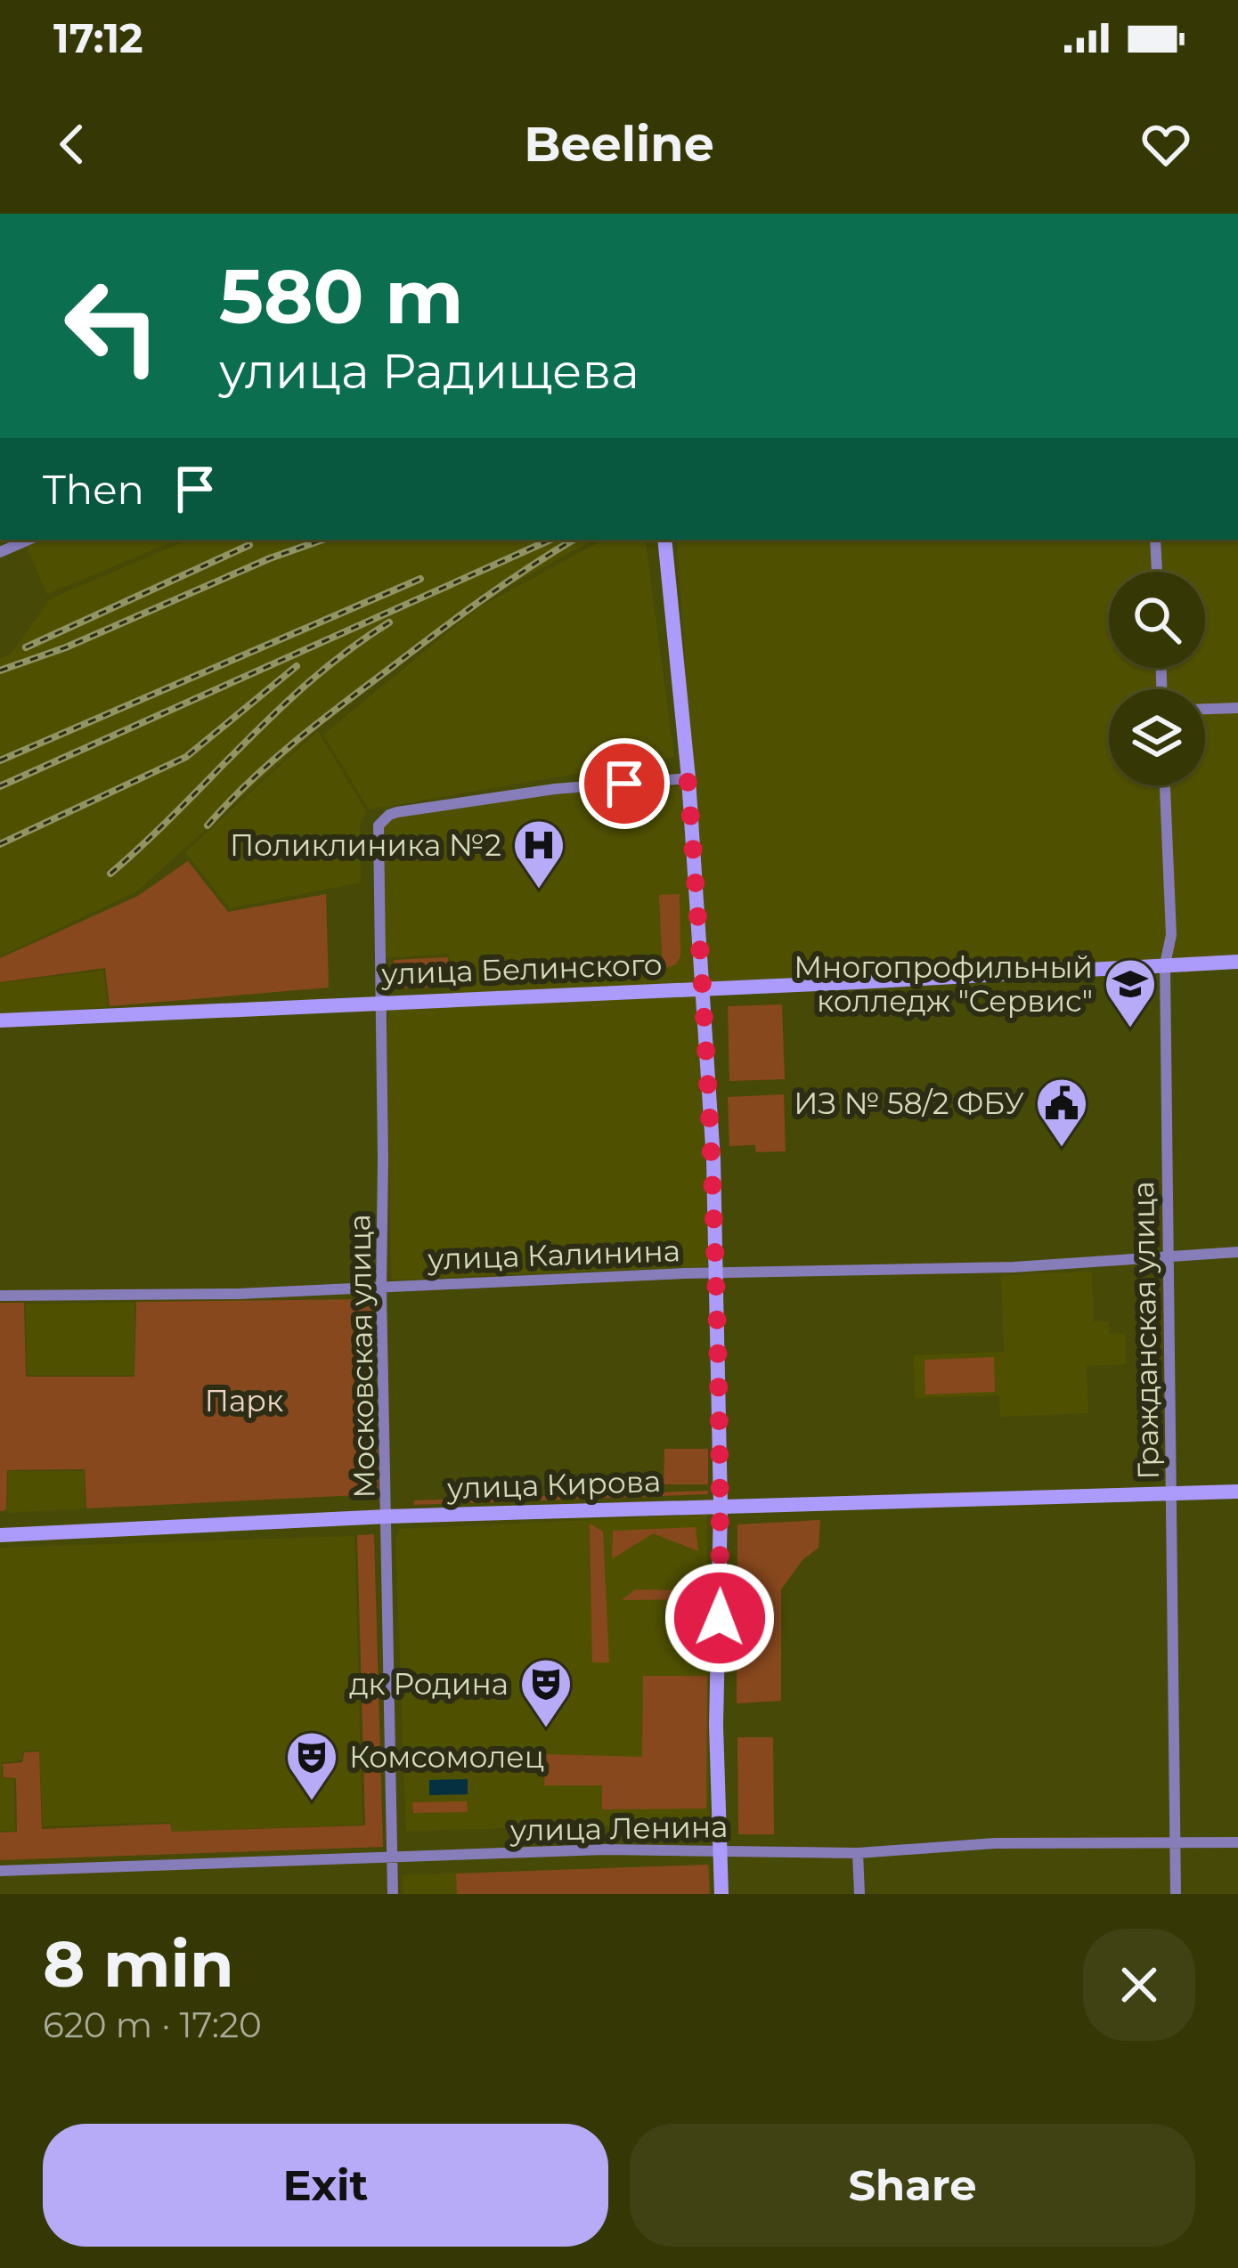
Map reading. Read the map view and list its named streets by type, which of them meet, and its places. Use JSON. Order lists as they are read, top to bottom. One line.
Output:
{"streets":{"street":["улица Белинского","улица Калинина","Гражданская улица","Московская улица","улица Кирова","улица Ленина"]},"crossings":[["улица Белинского","Гражданская улица"],["улица Белинского","Московская улица"],["улица Калинина","Гражданская улица"],["улица Калинина","Московская улица"],["Гражданская улица","улица Кирова"],["Гражданская улица","улица Ленина"],["Московская улица","улица Кирова"],["Московская улица","улица Ленина"]],"parks":["Парк"],"places":{"hospital":["Поликлиника №2"],"school or university":["Многопрофильный колледж \"Сервис\""],"public building":["ИЗ № 58/2 ФБУ"],"theatre":["дк Родина","Комсомолец"]},"page":{"status":"17:12","header":"Beeline","turn":["580 m","улица Радищева"],"then":"Then","heading":["8 min","620 m · 17:20"],"buttons":["Exit","Share"]}}
